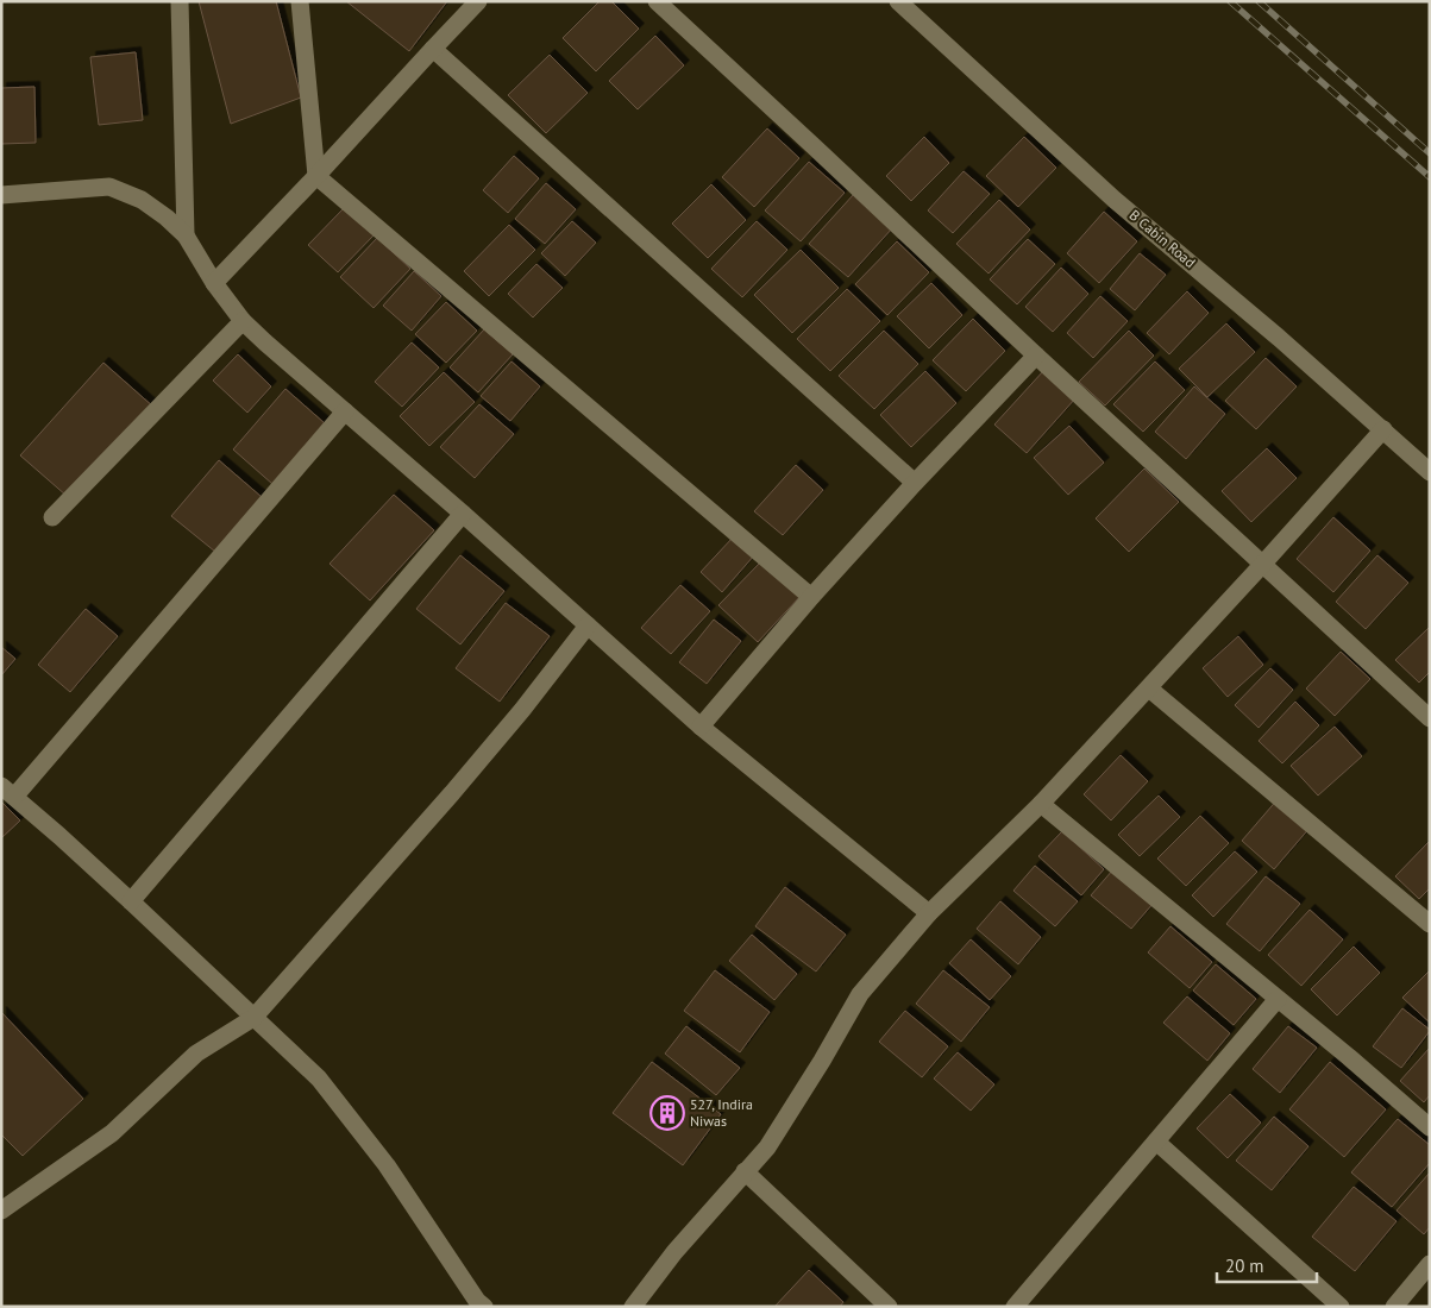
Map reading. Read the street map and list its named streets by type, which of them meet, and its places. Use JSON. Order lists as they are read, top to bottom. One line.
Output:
{"streets":{"street":["B Cabin Road"]},"places":{"building":["527, Indira Niwas"]},"scale_bar":"20 m"}
